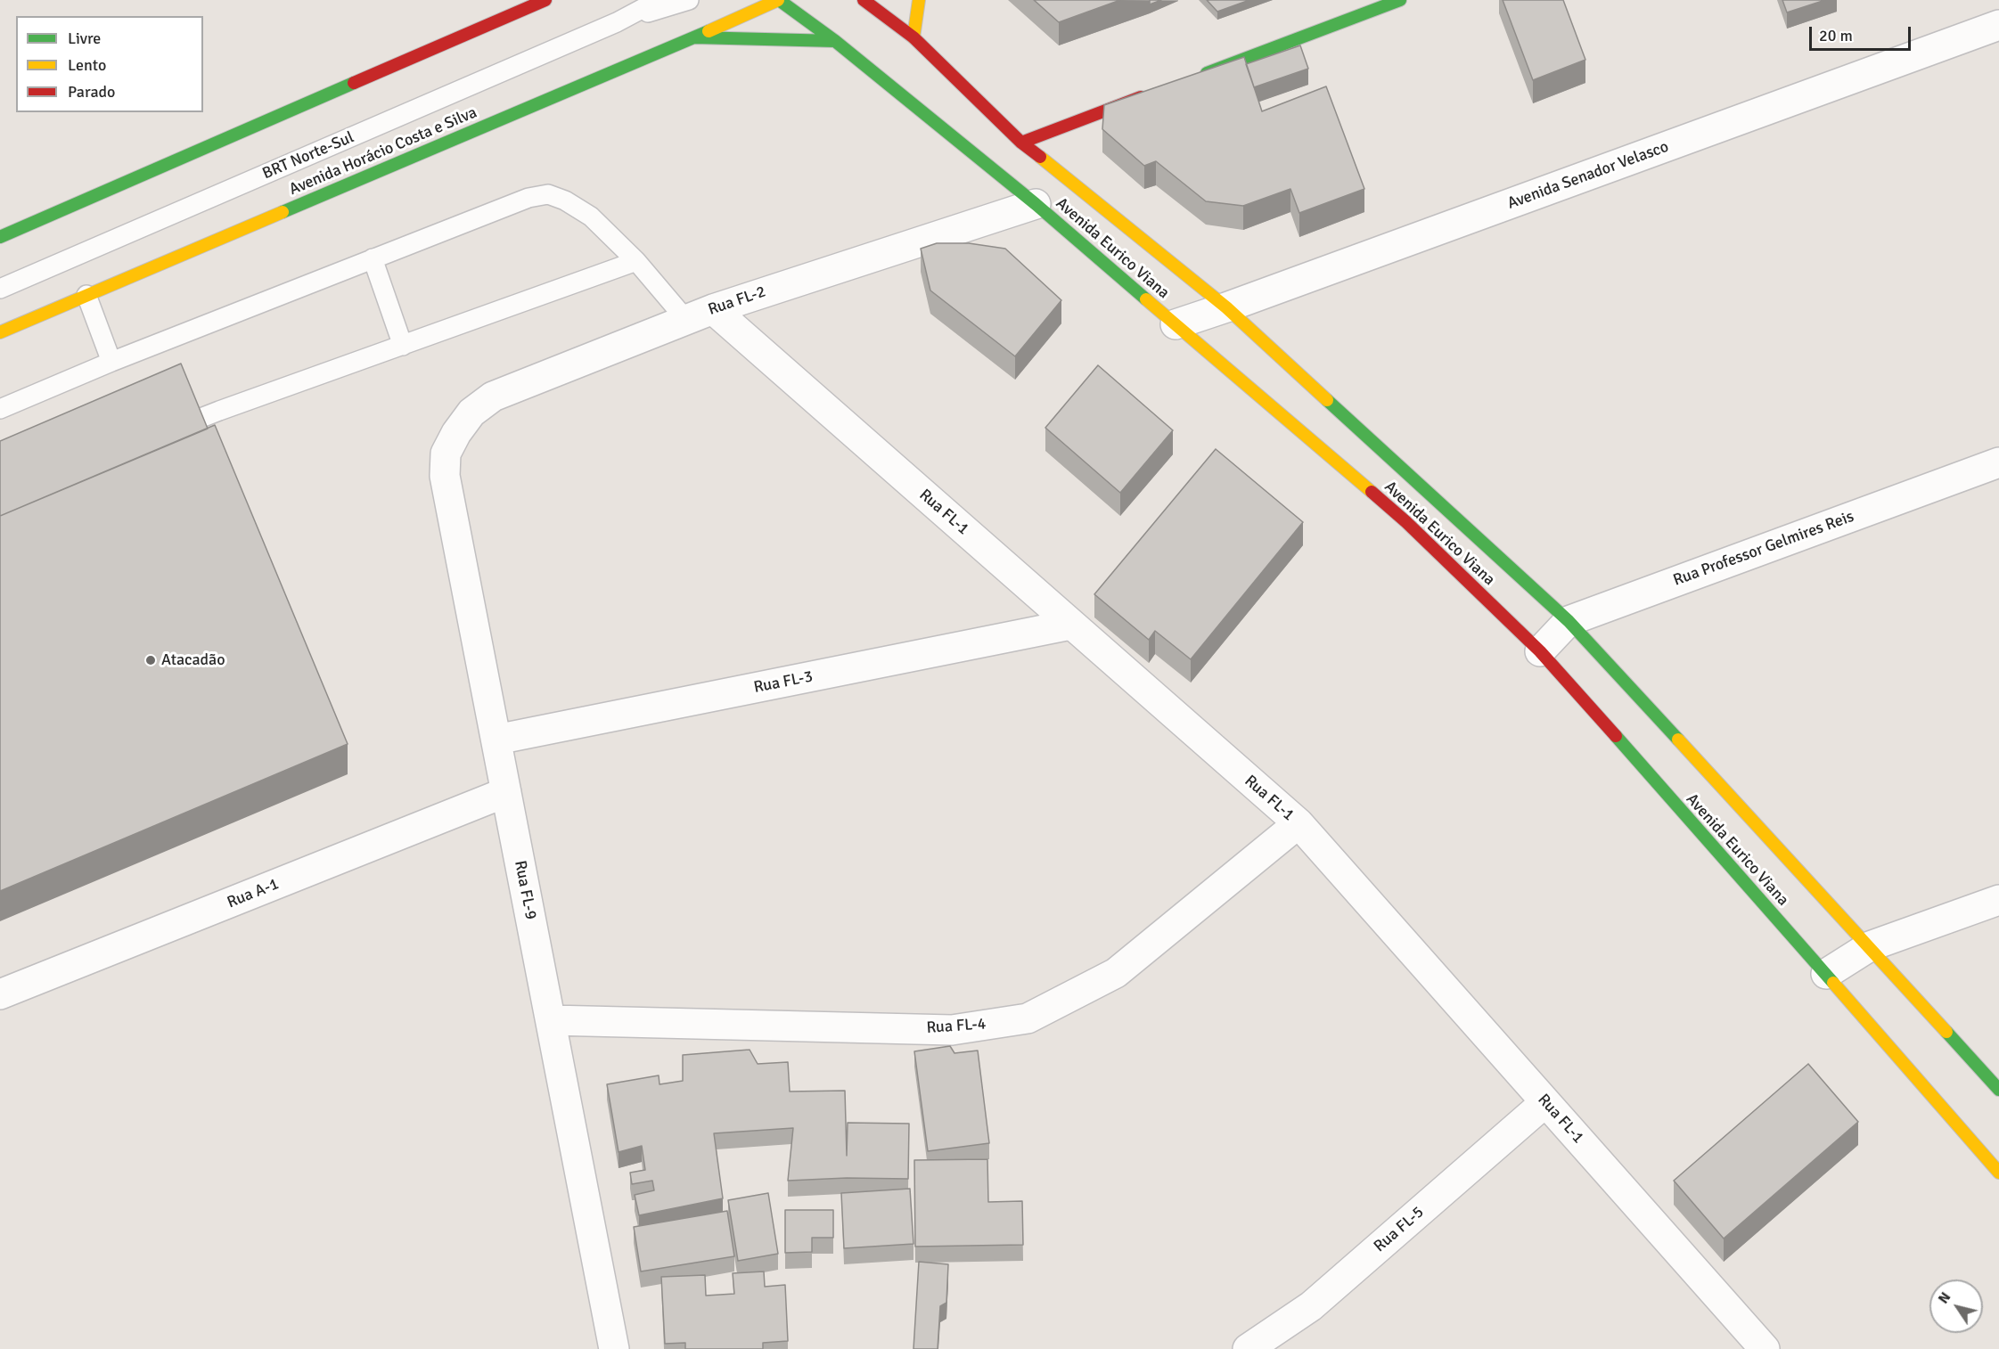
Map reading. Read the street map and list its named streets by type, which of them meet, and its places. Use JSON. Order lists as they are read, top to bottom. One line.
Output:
{"streets":{"main road":["Avenida Horácio Costa e Silva","Avenida Eurico Viana"],"street":["Avenida Senador Velasco","Rua FL-2","Rua FL-1","Rua Professor Gelmires Reis","Rua FL-3","Rua FL-9","Rua A-1","Rua FL-4","Rua FL-5"],"lane":["BRT Norte-Sul"]},"crossings":[["Avenida Horácio Costa e Silva","Avenida Eurico Viana"],["Avenida Senador Velasco","Avenida Eurico Viana"],["Avenida Eurico Viana","Rua FL-2"],["Avenida Eurico Viana","Rua Professor Gelmires Reis"],["Rua FL-2","Rua FL-1"],["Rua FL-2","Rua FL-9"],["Rua FL-1","Rua FL-3"],["Rua FL-1","Rua FL-4"],["Rua FL-1","Rua FL-5"],["Rua FL-3","Rua FL-9"],["Rua FL-9","Rua A-1"],["Rua FL-9","Rua FL-4"]],"places":["Atacadão"],"legend":["Livre","Lento","Parado"],"scale_bar":"20 m","north":"top left"}
